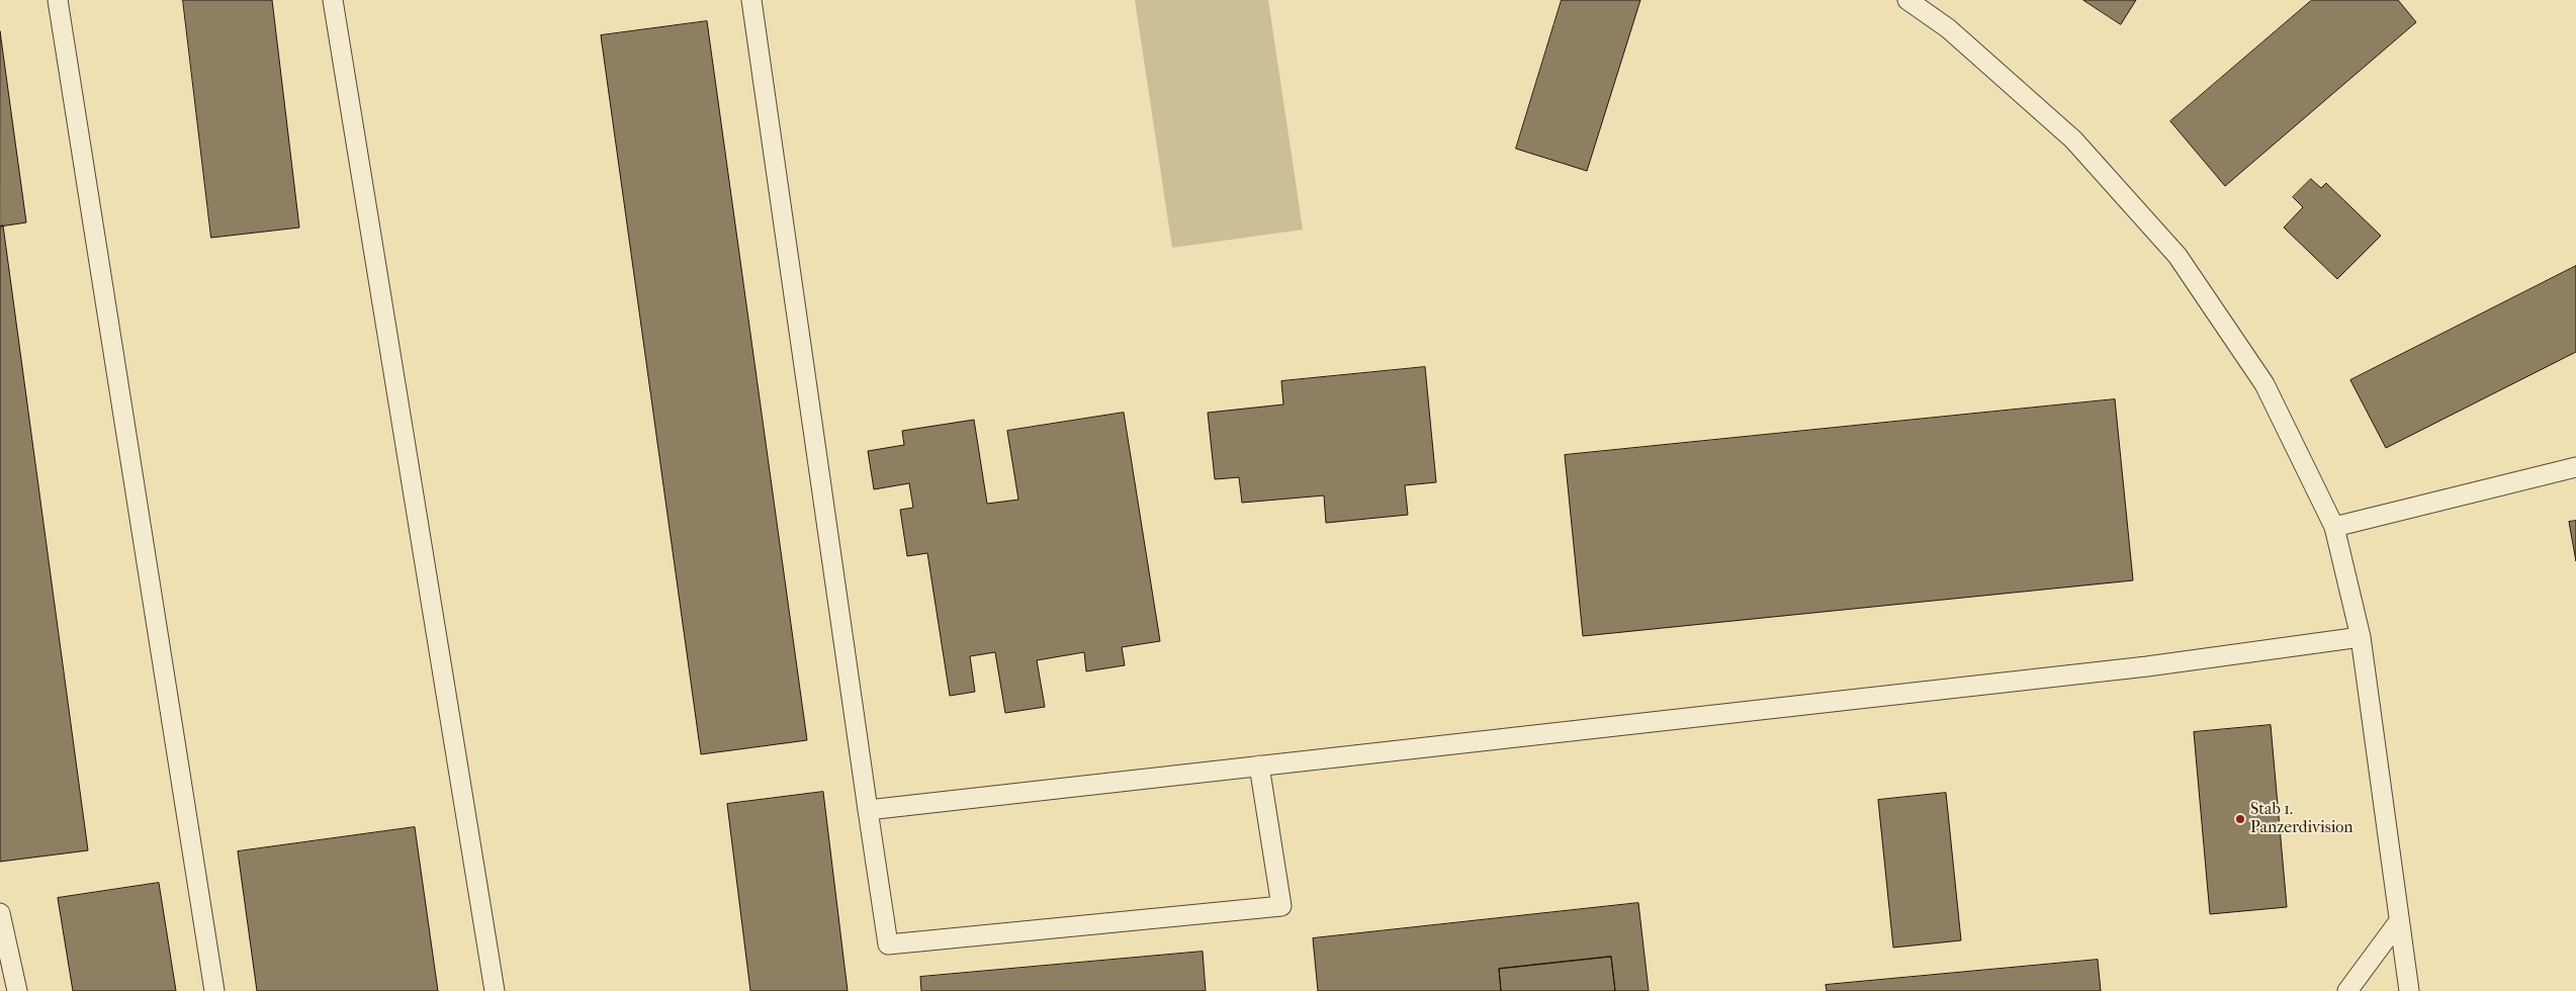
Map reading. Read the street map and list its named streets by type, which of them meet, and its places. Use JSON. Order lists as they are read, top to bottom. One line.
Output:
{"places":["Stab 1. Panzerdivision"]}
